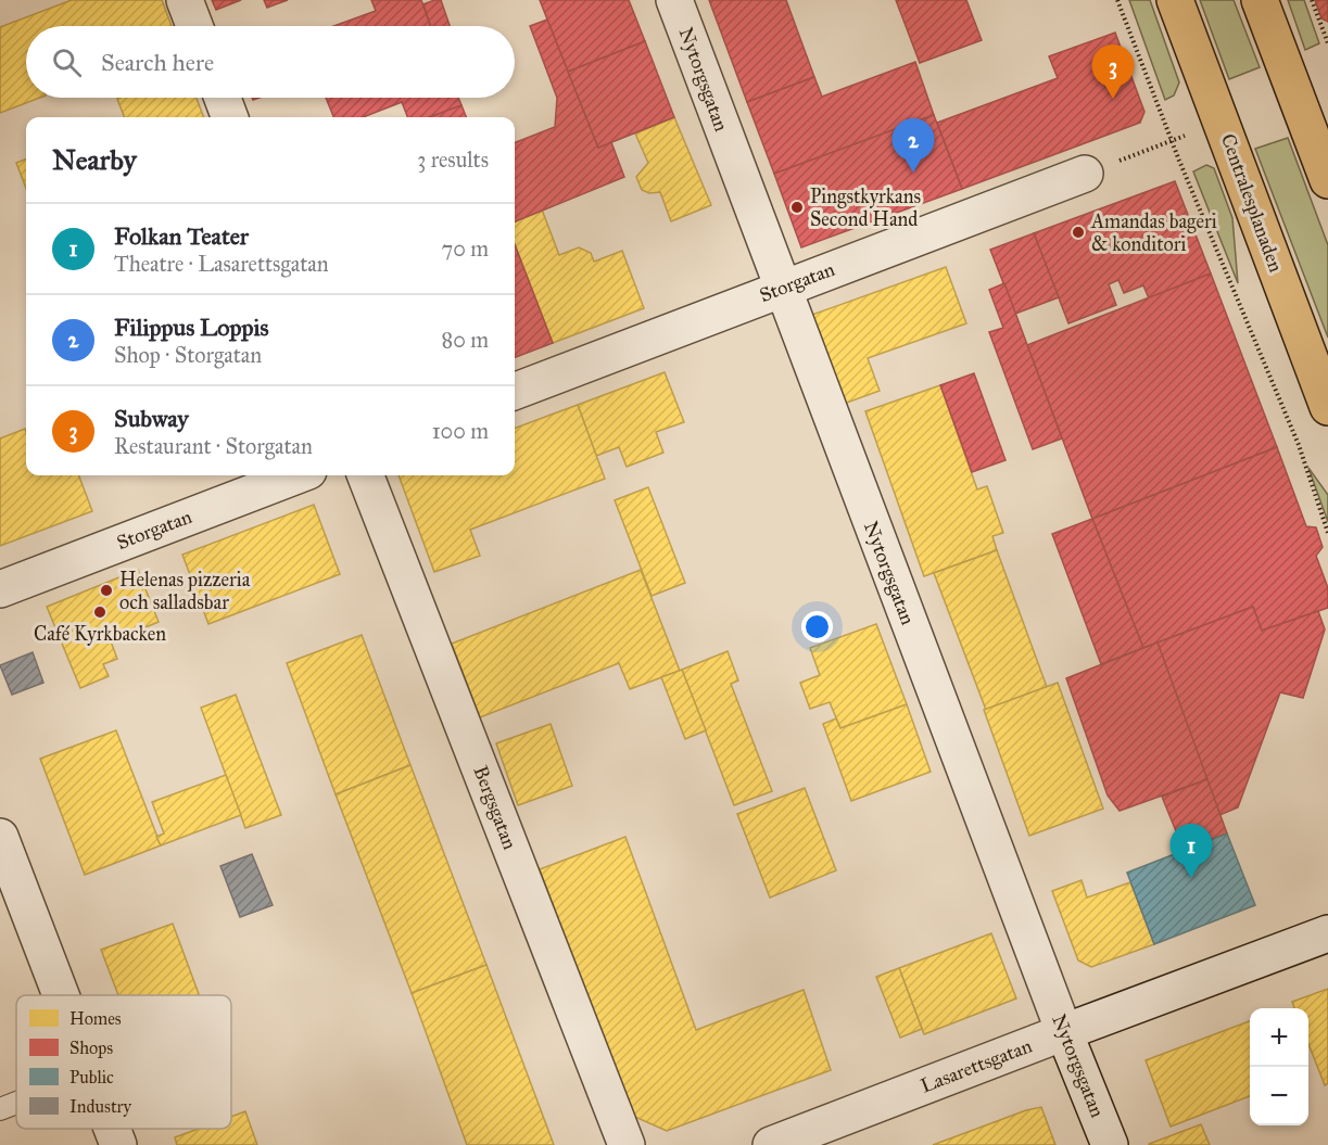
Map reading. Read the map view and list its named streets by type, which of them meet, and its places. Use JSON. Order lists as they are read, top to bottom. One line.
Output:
{"streets":{"highway":["Centralesplanaden"],"street":["Nytorgsgatan","Storgatan","Bergsgatan","Lasarettsgatan"]},"crossings":[["Nytorgsgatan","Storgatan"],["Nytorgsgatan","Lasarettsgatan"]],"places":["Pingstkyrkans Second Hand","Amandas bageri & konditori","Helenas pizzeria och salladsbar","Café Kyrkbacken"],"legend":["Homes","Shops","Public","Industry"],"page":{"search":"Search here","pins":["3","2","1"],"heading":["Nearby","3 results"],"list":[{"mark":"1","name":"Folkan Teater","note":"Theatre · Lasarettsgatan","value":"70 m"},{"mark":"2","name":"Filippus Loppis","note":"Shop · Storgatan","value":"80 m"},{"mark":"3","name":"Subway","note":"Restaurant · Storgatan","value":"100 m"}],"map_buttons":["+","−"]}}
